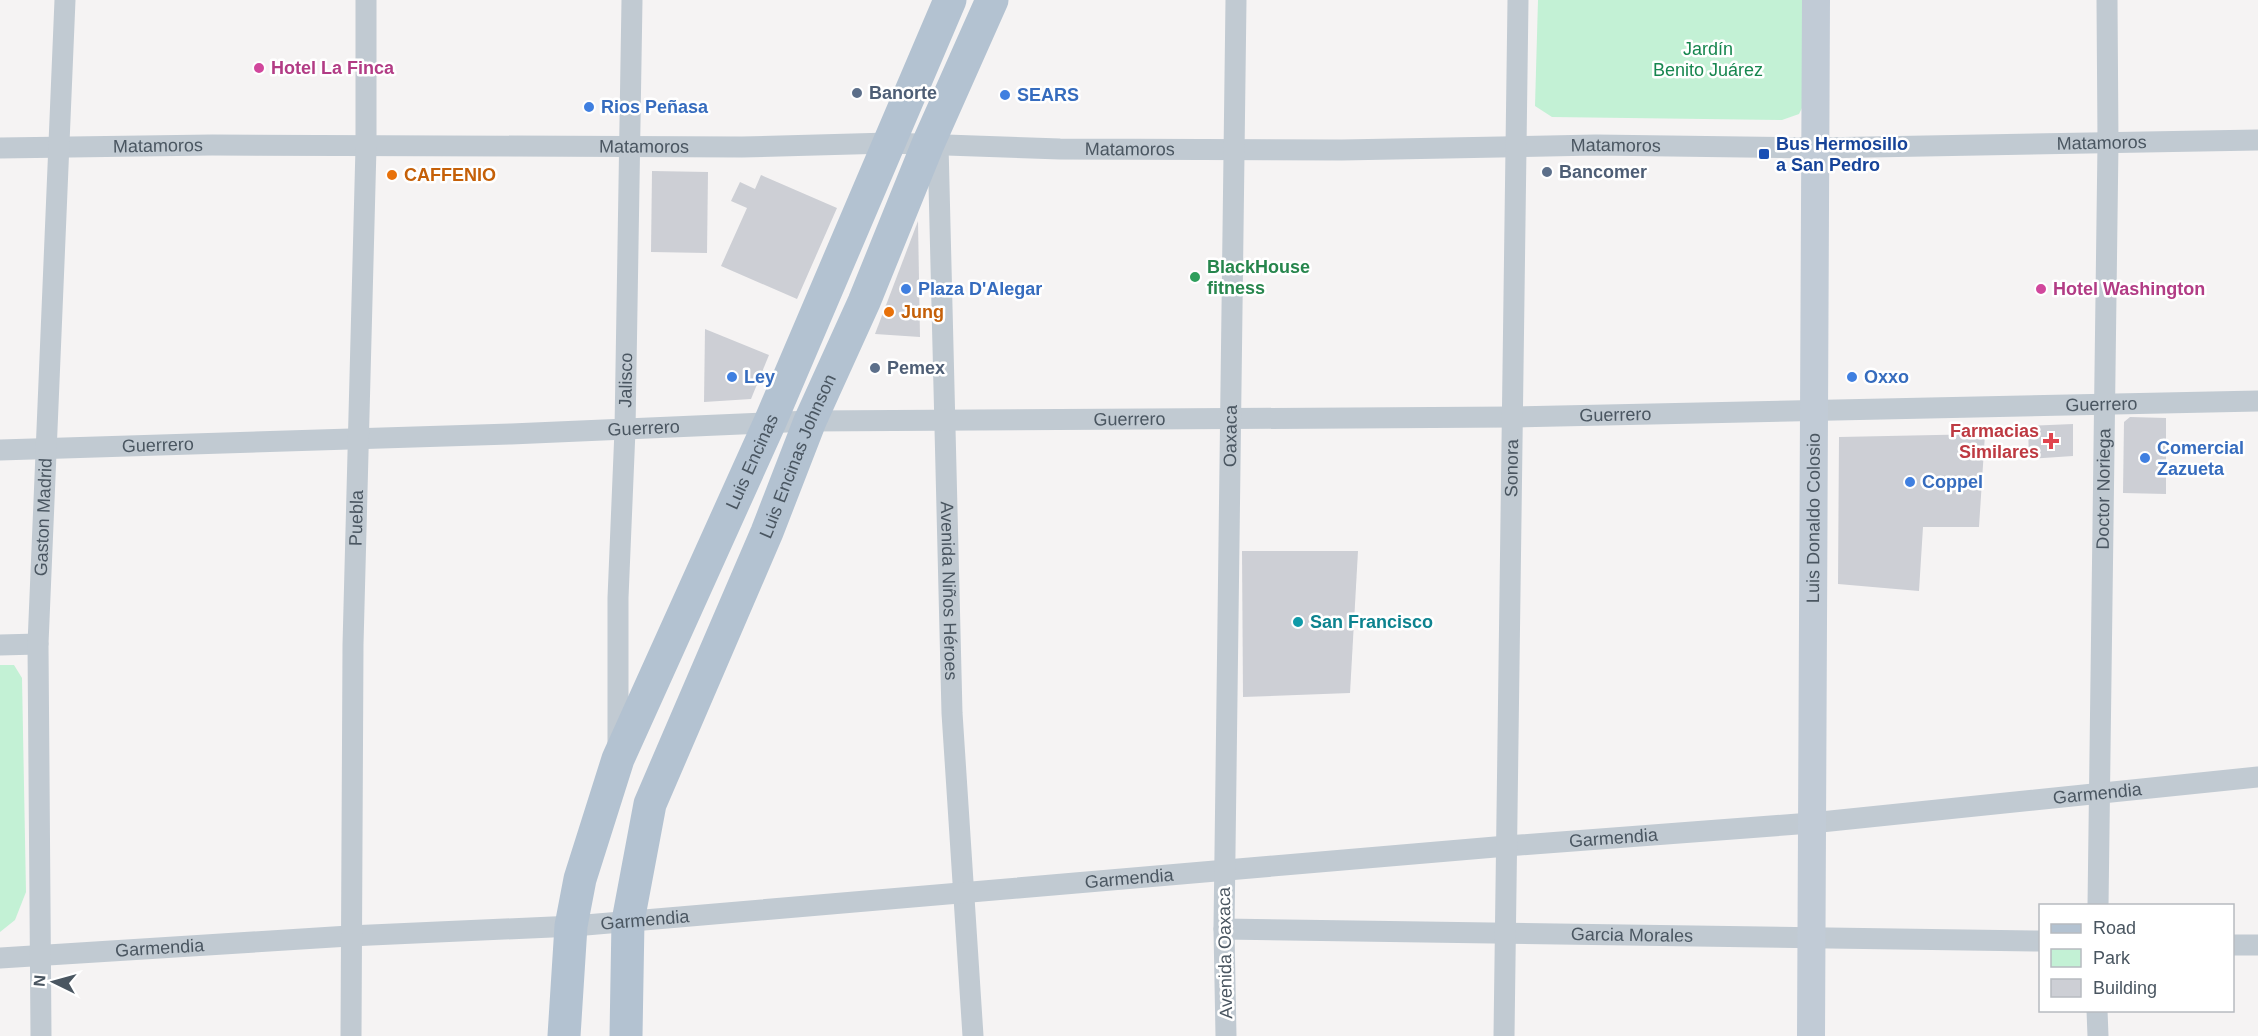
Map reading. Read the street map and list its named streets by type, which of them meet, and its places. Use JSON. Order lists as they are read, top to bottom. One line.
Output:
{"streets":{"main road":["Luis Encinas Johnson","Luis Encinas","Luis Donaldo Colosio"],"street":["Matamoros","Jalisco","Guerrero","Oaxaca","Sonora","Doctor Noriega","Gaston Madrid","Puebla","Avenida Niños Héroes","Garmendia","Garcia Morales","Avenida Oaxaca"]},"crossings":[["Matamoros","Jalisco"],["Matamoros","Oaxaca"],["Matamoros","Luis Encinas Johnson"],["Matamoros","Luis Encinas"],["Matamoros","Sonora"],["Matamoros","Doctor Noriega"],["Matamoros","Gaston Madrid"],["Matamoros","Puebla"],["Matamoros","Luis Donaldo Colosio"],["Matamoros","Avenida Niños Héroes"],["Jalisco","Guerrero"],["Jalisco","Luis Encinas"],["Guerrero","Oaxaca"],["Guerrero","Luis Encinas Johnson"],["Guerrero","Luis Encinas"],["Guerrero","Sonora"],["Guerrero","Doctor Noriega"],["Guerrero","Gaston Madrid"],["Guerrero","Puebla"],["Guerrero","Luis Donaldo Colosio"],["Guerrero","Avenida Niños Héroes"],["Oaxaca","Garmendia"],["Oaxaca","Avenida Oaxaca"],["Luis Encinas Johnson","Avenida Niños Héroes"],["Luis Encinas Johnson","Garmendia"],["Luis Encinas","Garmendia"],["Sonora","Garmendia"],["Sonora","Garcia Morales"],["Doctor Noriega","Garmendia"],["Gaston Madrid","Garmendia"],["Puebla","Garmendia"],["Luis Donaldo Colosio","Garmendia"],["Luis Donaldo Colosio","Garcia Morales"],["Avenida Niños Héroes","Garmendia"],["Garmendia","Avenida Oaxaca"],["Garcia Morales","Avenida Oaxaca"]],"parks":["Jardín Benito Juárez"],"places":{"other":["Hotel La Finca","Banorte","SEARS","Rios Peñasa","Bancomer","CAFFENIO","BlackHouse fitness","Plaza D'Alegar","Hotel Washington","Jung","Pemex","Ley","Oxxo","Comercial Zazueta","Coppel","San Francisco"],"transit":["Bus Hermosillo a San Pedro"],"health":["Farmacias Similares"]},"legend":["Road","Park","Building"],"north":"left"}
